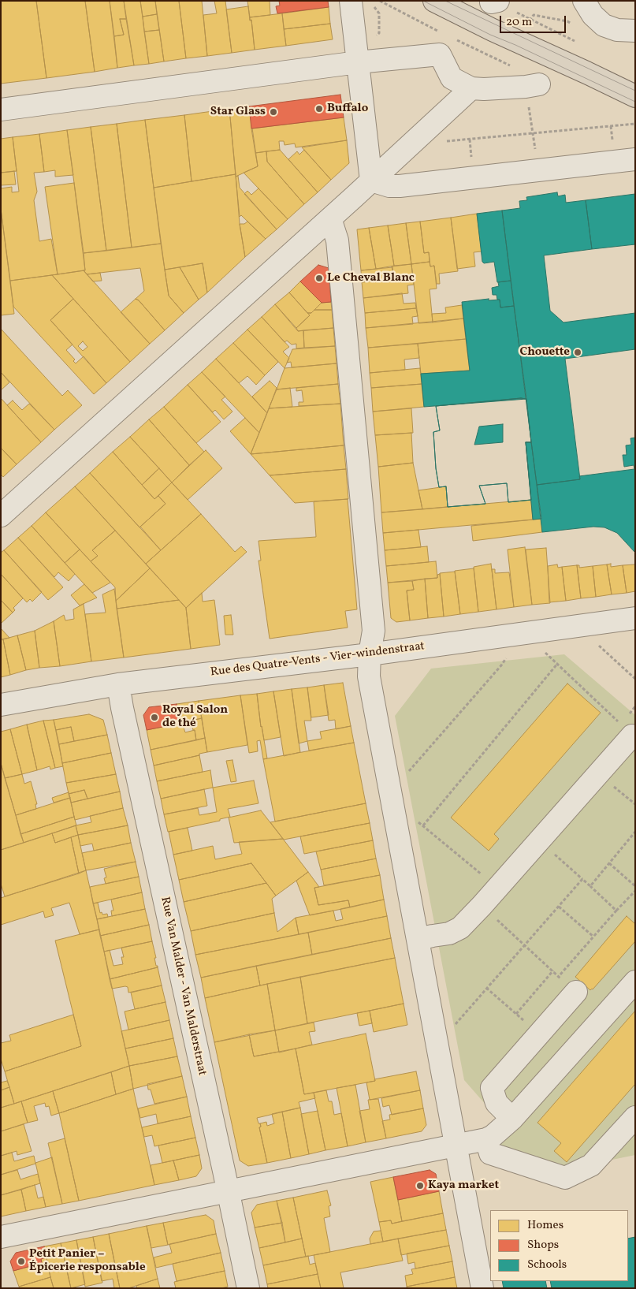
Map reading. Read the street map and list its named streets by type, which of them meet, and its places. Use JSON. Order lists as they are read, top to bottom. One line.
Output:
{"streets":{"street":["Rue des Quatre-Vents - Vier-windenstraat","Rue Van Malder - Van Malderstraat"]},"crossings":[["Rue des Quatre-Vents - Vier-windenstraat","Rue Van Malder - Van Malderstraat"]],"places":["Buffalo","Star Glass","Le Cheval Blanc","Chouette","Royal Salon de thé","Kaya market","Petit Panier – Épicerie responsable"],"legend":["Homes","Shops","Schools"],"scale_bar":"20 m"}
